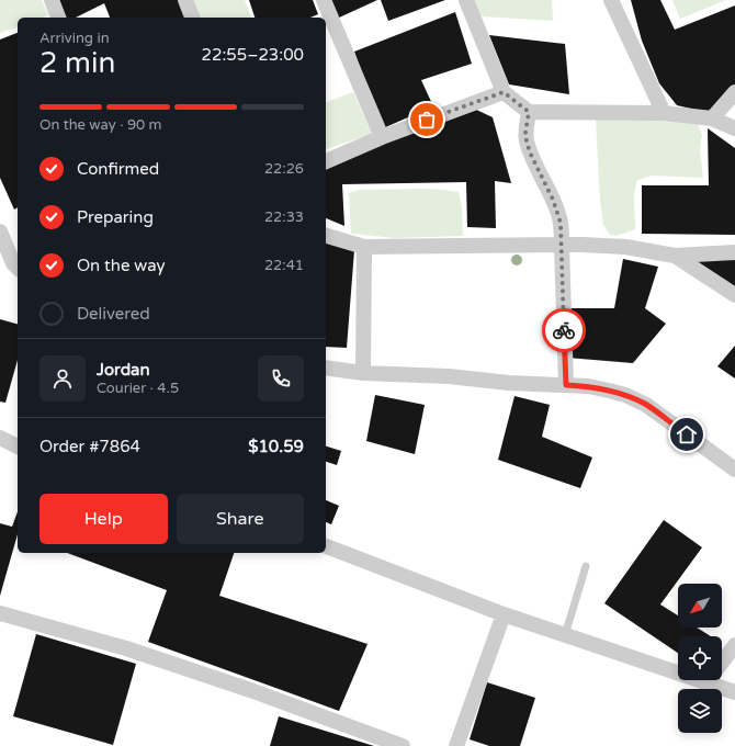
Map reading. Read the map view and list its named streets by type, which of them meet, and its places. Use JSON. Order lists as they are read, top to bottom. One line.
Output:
{"north":"bottom left","page":{"heading":["2 min","Arriving in","22:55–23:00"],"panel":["Jordan","Courier · 4.5","Order #7864","$10.59"],"bar":"On the way · 90 m","list":[["Confirmed","22:26"],["Preparing","22:33"],["On the way","22:41"],"Delivered"],"buttons":["Help","Share"]}}
